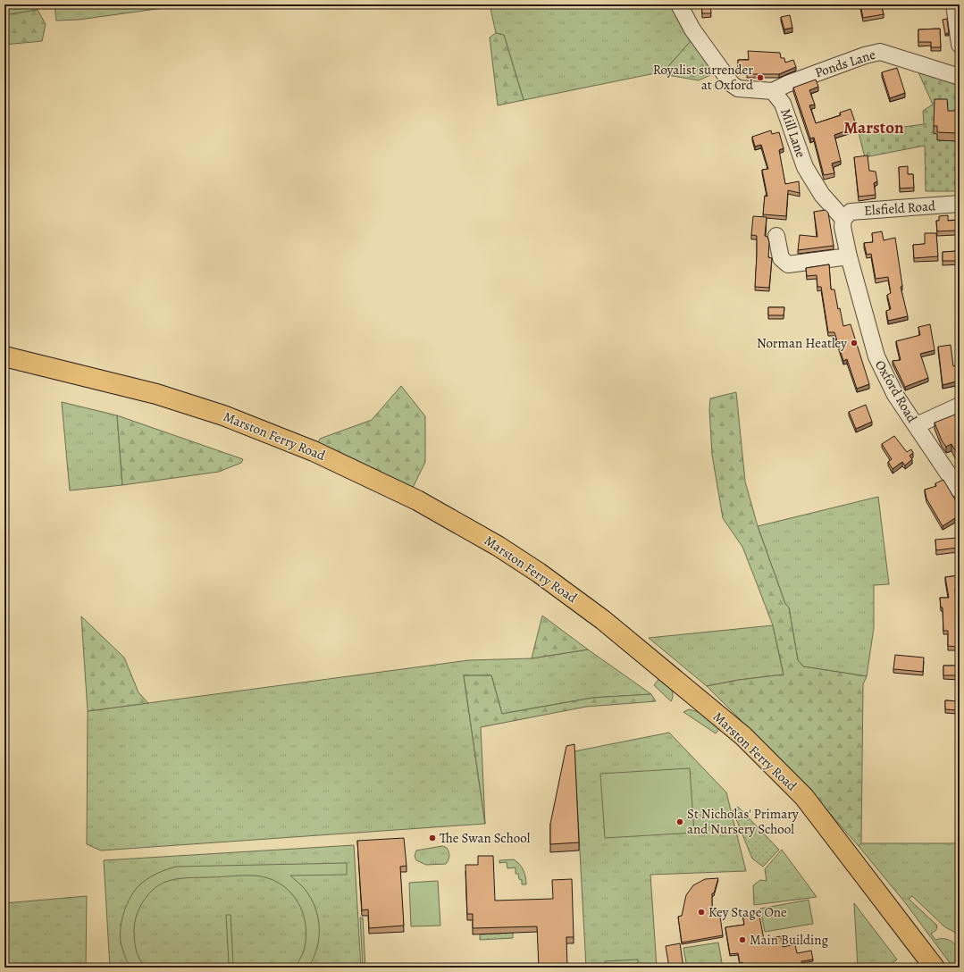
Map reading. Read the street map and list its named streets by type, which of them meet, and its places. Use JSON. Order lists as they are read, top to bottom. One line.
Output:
{"streets":{"main road":["Marston Ferry Road"],"street":["Ponds Lane","Mill Lane","Elsfield Road","Oxford Road"]},"crossings":[["Ponds Lane","Mill Lane"],["Mill Lane","Elsfield Road"],["Mill Lane","Oxford Road"],["Elsfield Road","Oxford Road"]],"districts":["Marston"],"places":["Royalist surrender at Oxford","Norman Heatley","St Nicholas' Primary and Nursery School","The Swan School","Key Stage One","Main Building"]}
